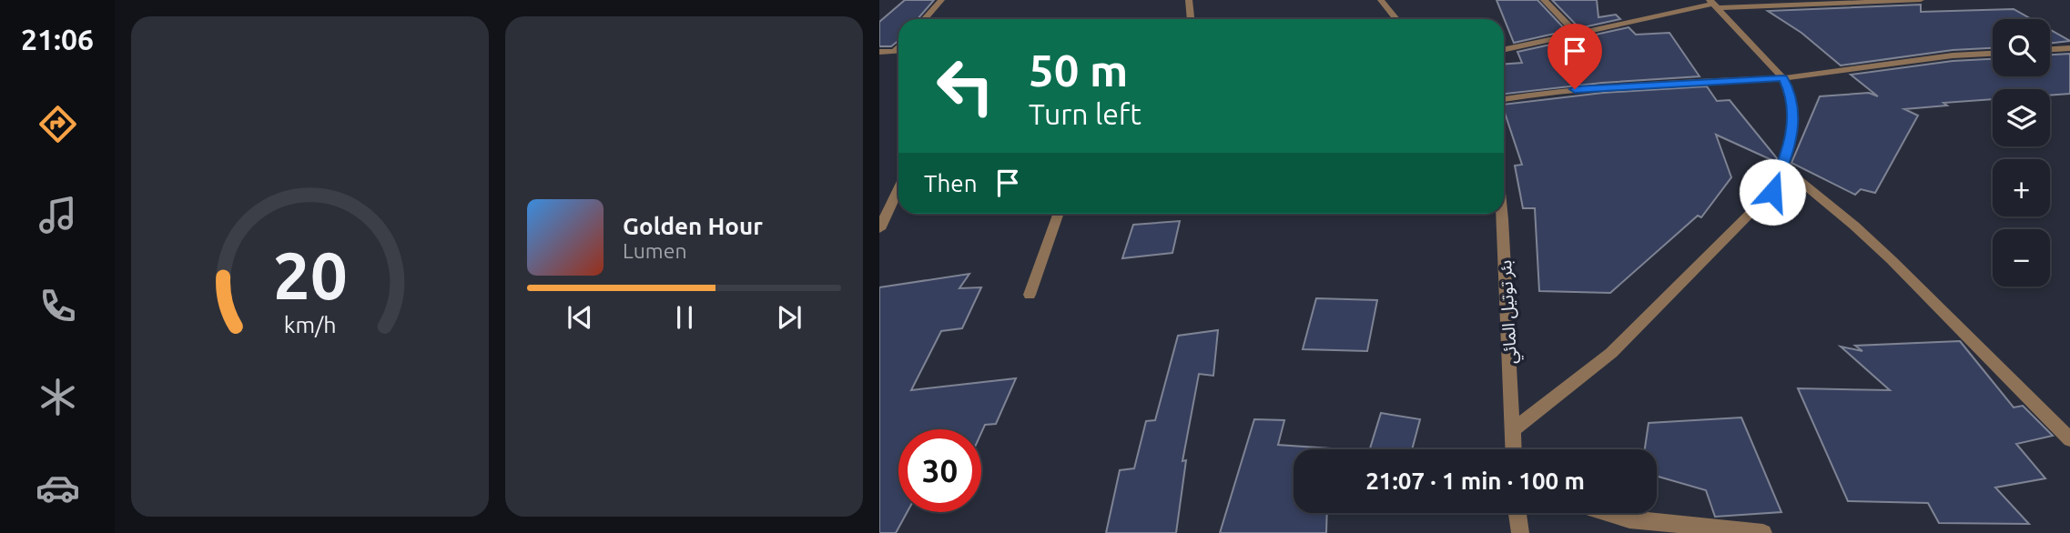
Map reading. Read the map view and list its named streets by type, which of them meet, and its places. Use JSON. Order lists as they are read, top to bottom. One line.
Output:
{"streets":{"street":["بئر توتيل المائي"]},"page":{"tabs":"21:06","map_buttons":["+","−"],"turn":["50 m","Turn left"],"then":"Then","song":["Golden Hour","Lumen"],"limit":"30","trip":"21:07 · 1 min · 100 m","gauge":["20","km/h"]}}
